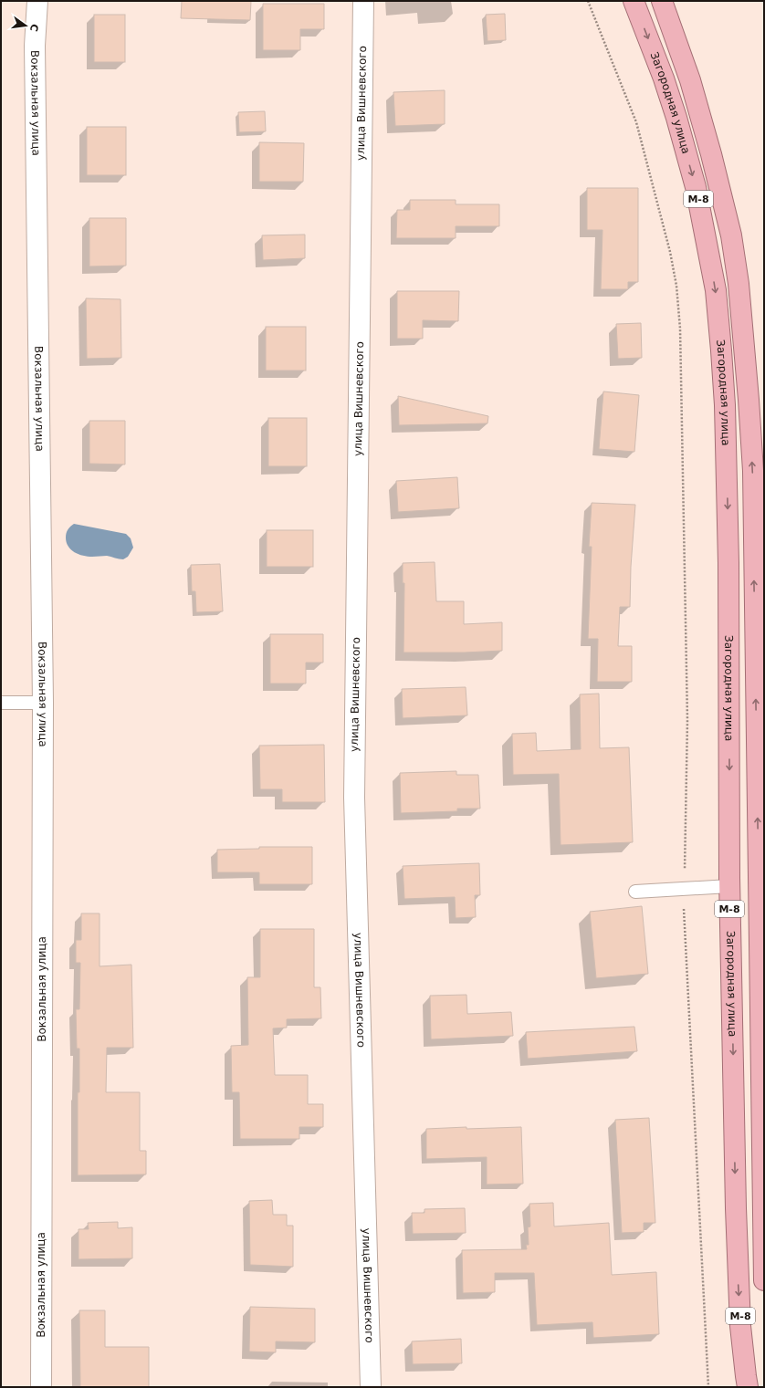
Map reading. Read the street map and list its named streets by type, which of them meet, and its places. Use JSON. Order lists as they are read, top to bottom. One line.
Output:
{"streets":{"highway":["Загородная улица","М-8"],"street":["Вокзальная улица","улица Вишневского"]},"north":"right"}
